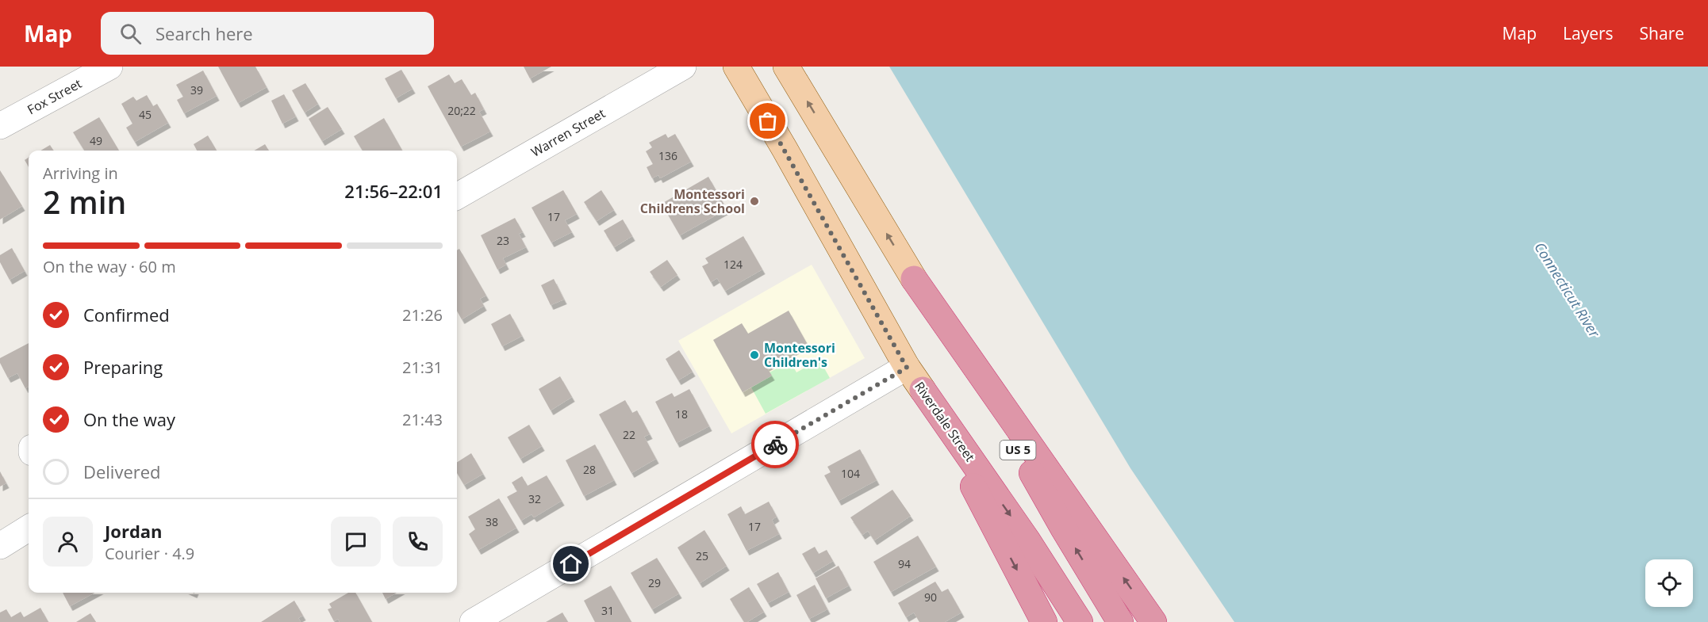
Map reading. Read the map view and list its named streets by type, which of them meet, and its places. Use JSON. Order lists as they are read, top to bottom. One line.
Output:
{"streets":{"highway":["Riverdale Street","US 5"],"street":["Fox Street","Warren Street"]},"one_way":["Riverdale Street"],"water":["Connecticut River"],"places":["Montessori Childrens School","Montessori Children's"],"house_numbers":["39","20;22","45","49","136","17","23","124","18","22","28","104","32","38","17","25","94","29","90","31"],"page":{"header":"Map","search":"Search here","nav":["Map","Layers","Share"],"heading":["2 min","Arriving in","21:56–22:01"],"panel":["Jordan","Courier · 4.9"],"bar":"On the way · 60 m","list":[["Confirmed","21:26"],["Preparing","21:31"],["On the way","21:43"],"Delivered"]}}
